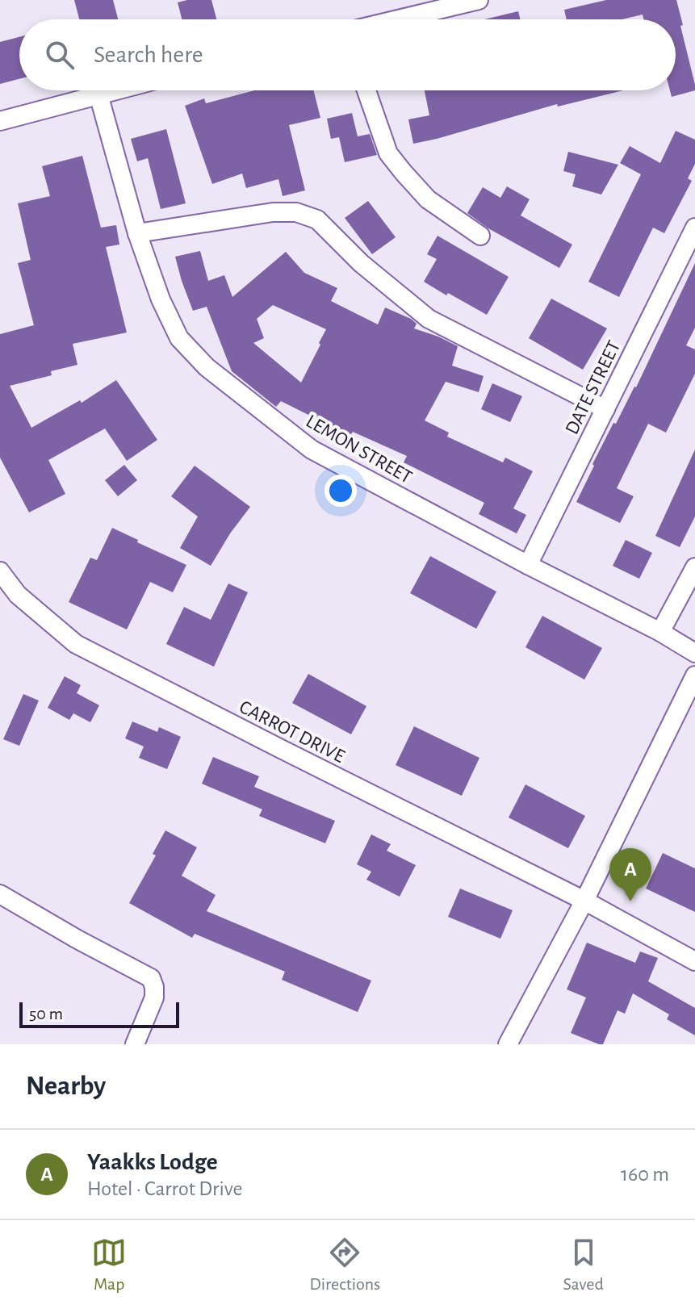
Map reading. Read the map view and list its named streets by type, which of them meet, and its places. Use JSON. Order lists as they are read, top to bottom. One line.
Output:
{"streets":{"street":["DATE STREET","LEMON STREET","CARROT DRIVE"]},"crossings":[["DATE STREET","LEMON STREET"]],"scale_bar":"50 m","page":{"search":"Search here","pins":"A","scale":"50 m","heading":"Nearby","list":[{"mark":"A","name":"Yaakks Lodge","note":"Hotel · Carrot Drive","value":"160 m"}],"nav":["Map","Directions","Saved"]}}
